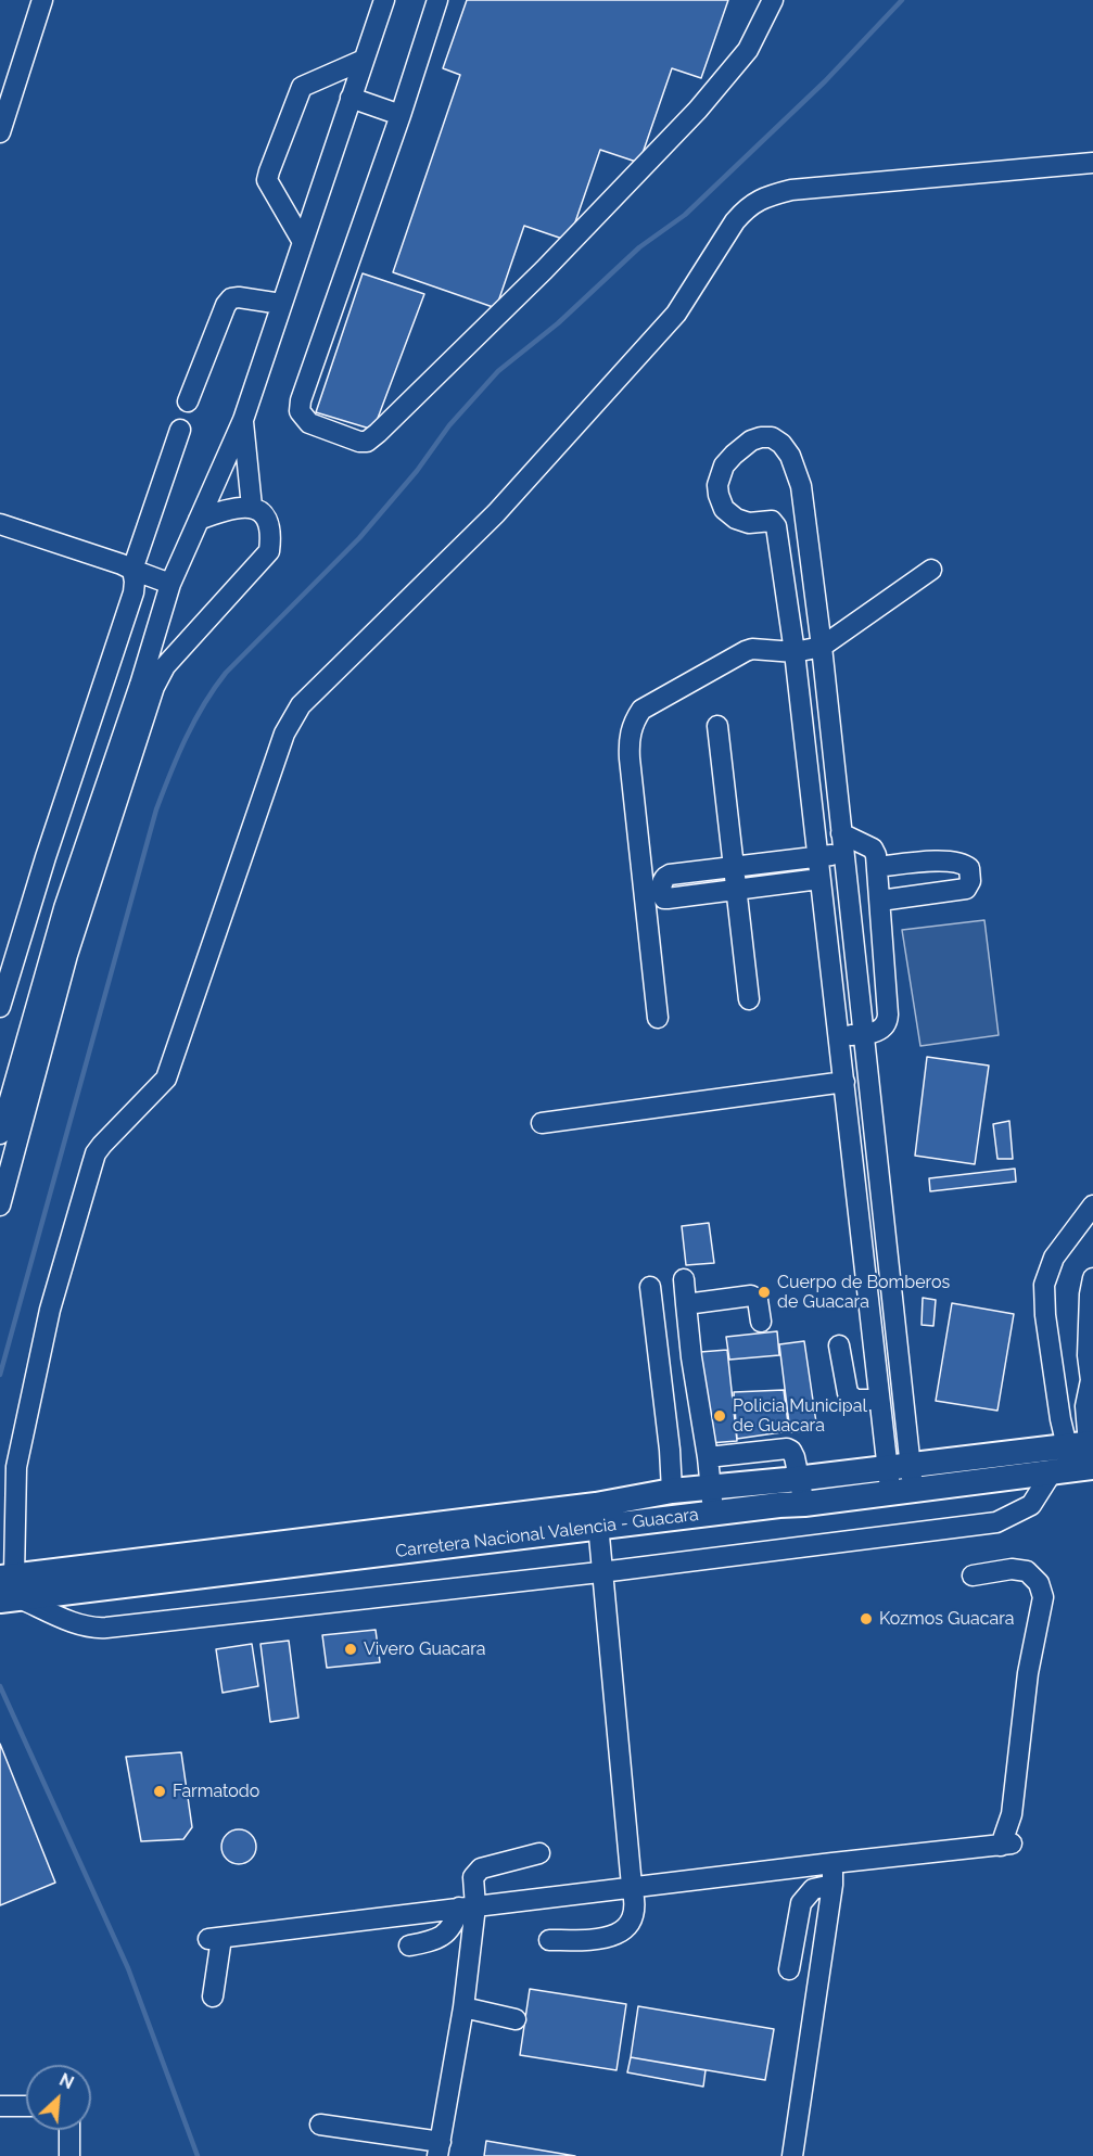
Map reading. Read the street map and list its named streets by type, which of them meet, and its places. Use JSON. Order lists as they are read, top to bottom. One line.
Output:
{"streets":{"main road":["Carretera Nacional Valencia - Guacara"]},"places":["Cuerpo de Bomberos de Guacara","Policia Municipal de Guacara","Kozmos Guacara","Vivero Guacara","Farmatodo"],"north":"top right"}
